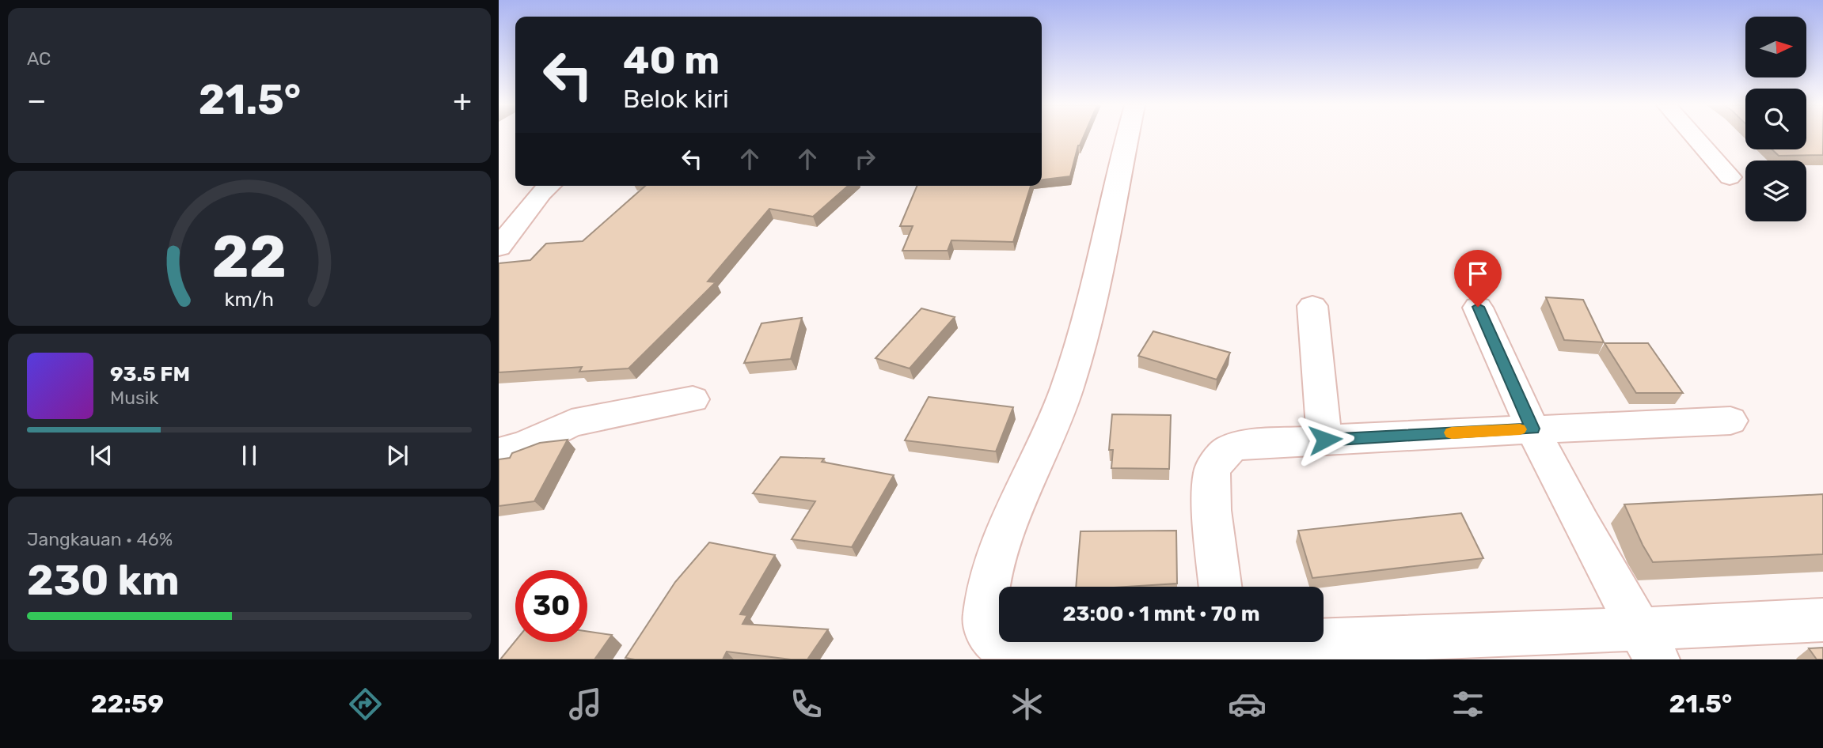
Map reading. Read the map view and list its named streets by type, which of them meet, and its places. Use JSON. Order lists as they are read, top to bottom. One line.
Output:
{"north":"right","page":{"tile":["AC",["Jangkauan · 46%","230 km"]],"turn":["40 m","Belok kiri"],"heat":["−","21.5°","+"],"song":["93.5 FM","Musik"],"limit":"30","trip":"23:00 · 1 mnt · 70 m","tabs":["22:59","21.5°"],"gauge":["22","km/h"]}}
